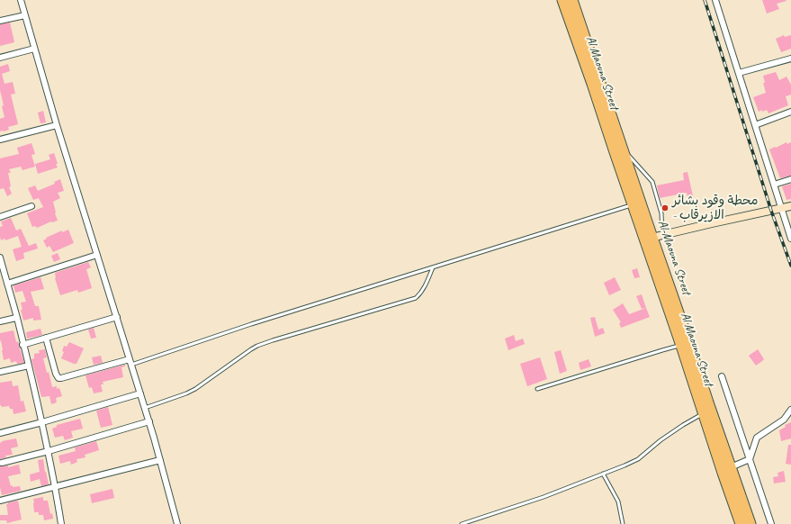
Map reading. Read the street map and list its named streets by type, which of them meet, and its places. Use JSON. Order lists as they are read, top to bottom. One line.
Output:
{"streets":{"highway":["Al Maouna Street","Al-Maouna Street"]},"crossings":[["Al Maouna Street","Al-Maouna Street"]],"places":["محطة وقود بشائر - الازيرقاب"]}
